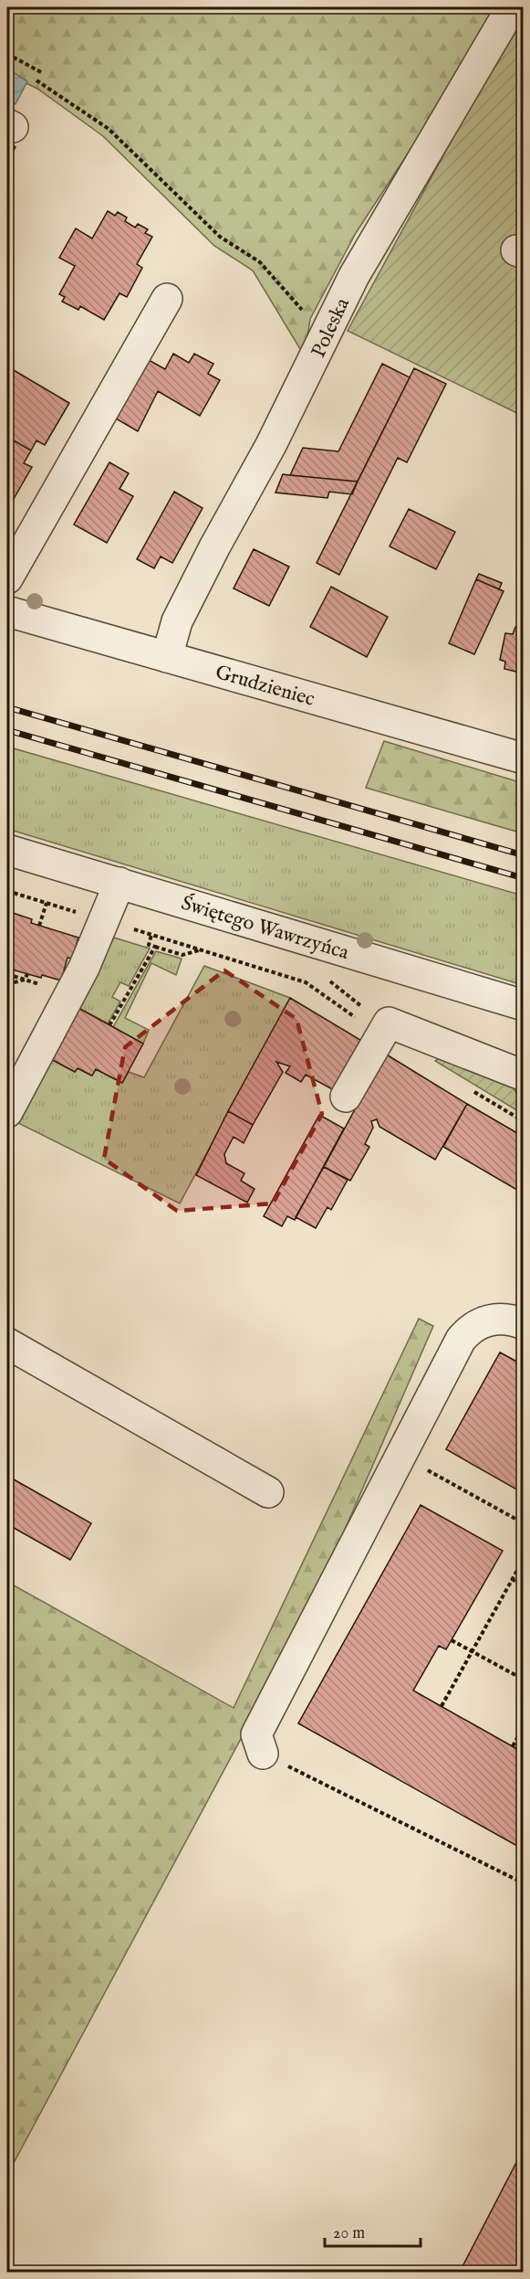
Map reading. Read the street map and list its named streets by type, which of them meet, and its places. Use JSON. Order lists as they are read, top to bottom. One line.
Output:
{"streets":{"street":["Poleska","Grudzieniec","Świętego Wawrzyńca"]},"crossings":[["Poleska","Grudzieniec"]],"scale_bar":"20 m"}
